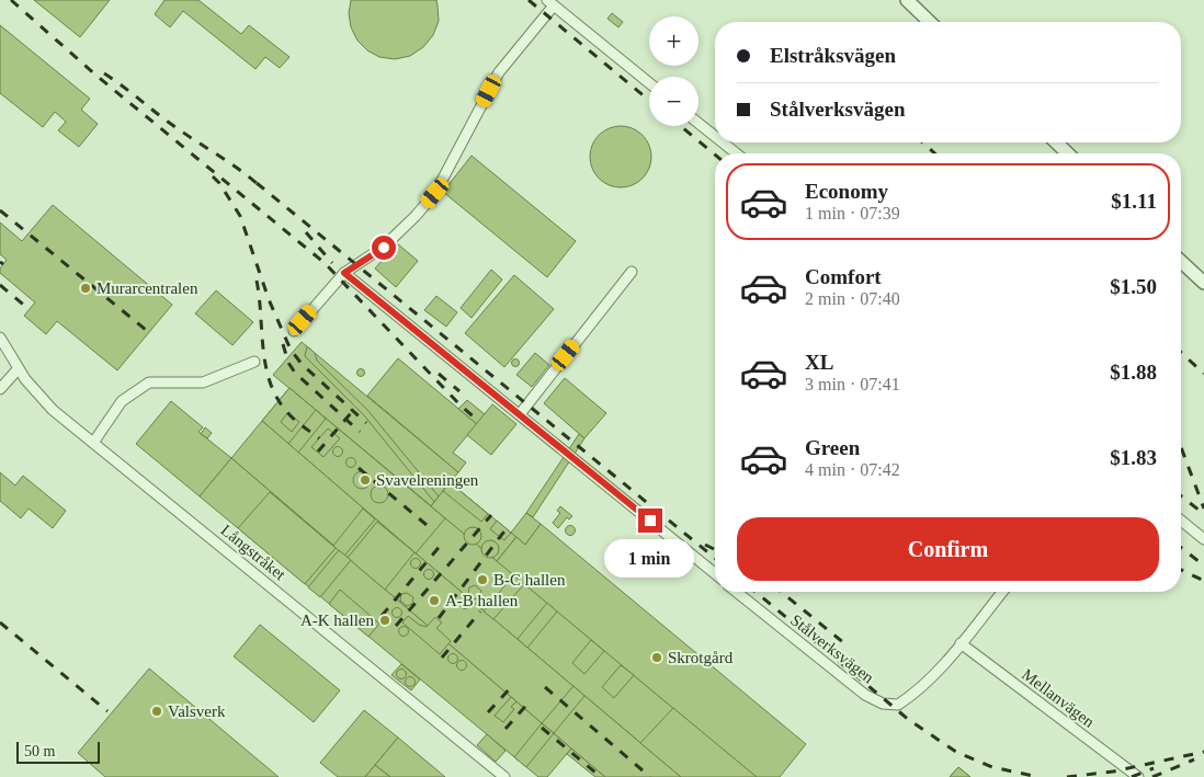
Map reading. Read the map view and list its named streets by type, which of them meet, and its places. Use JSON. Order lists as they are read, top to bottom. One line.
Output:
{"streets":{"street":["Långstråket","Stålverksvägen","Mellanvägen"]},"crossings":[["Stålverksvägen","Mellanvägen"]],"places":["Murarcentralen","Svavelreningen","B-C hallen","A-B hallen","A-K hallen","Skrotgård","Valsverk"],"scale_bar":"50 m","page":{"map_buttons":["+","−"],"banner":["Elstråksvägen","Stålverksvägen"],"list":[{"name":"Economy","note":"1 min · 07:39","value":"$1.11"},{"name":"Comfort","note":"2 min · 07:40","value":"$1.50"},{"name":"XL","note":"3 min · 07:41","value":"$1.88"},{"name":"Green","note":"4 min · 07:42","value":"$1.83"}],"buttons":"Confirm","bubble":"1 min","scale":"50 m"}}
